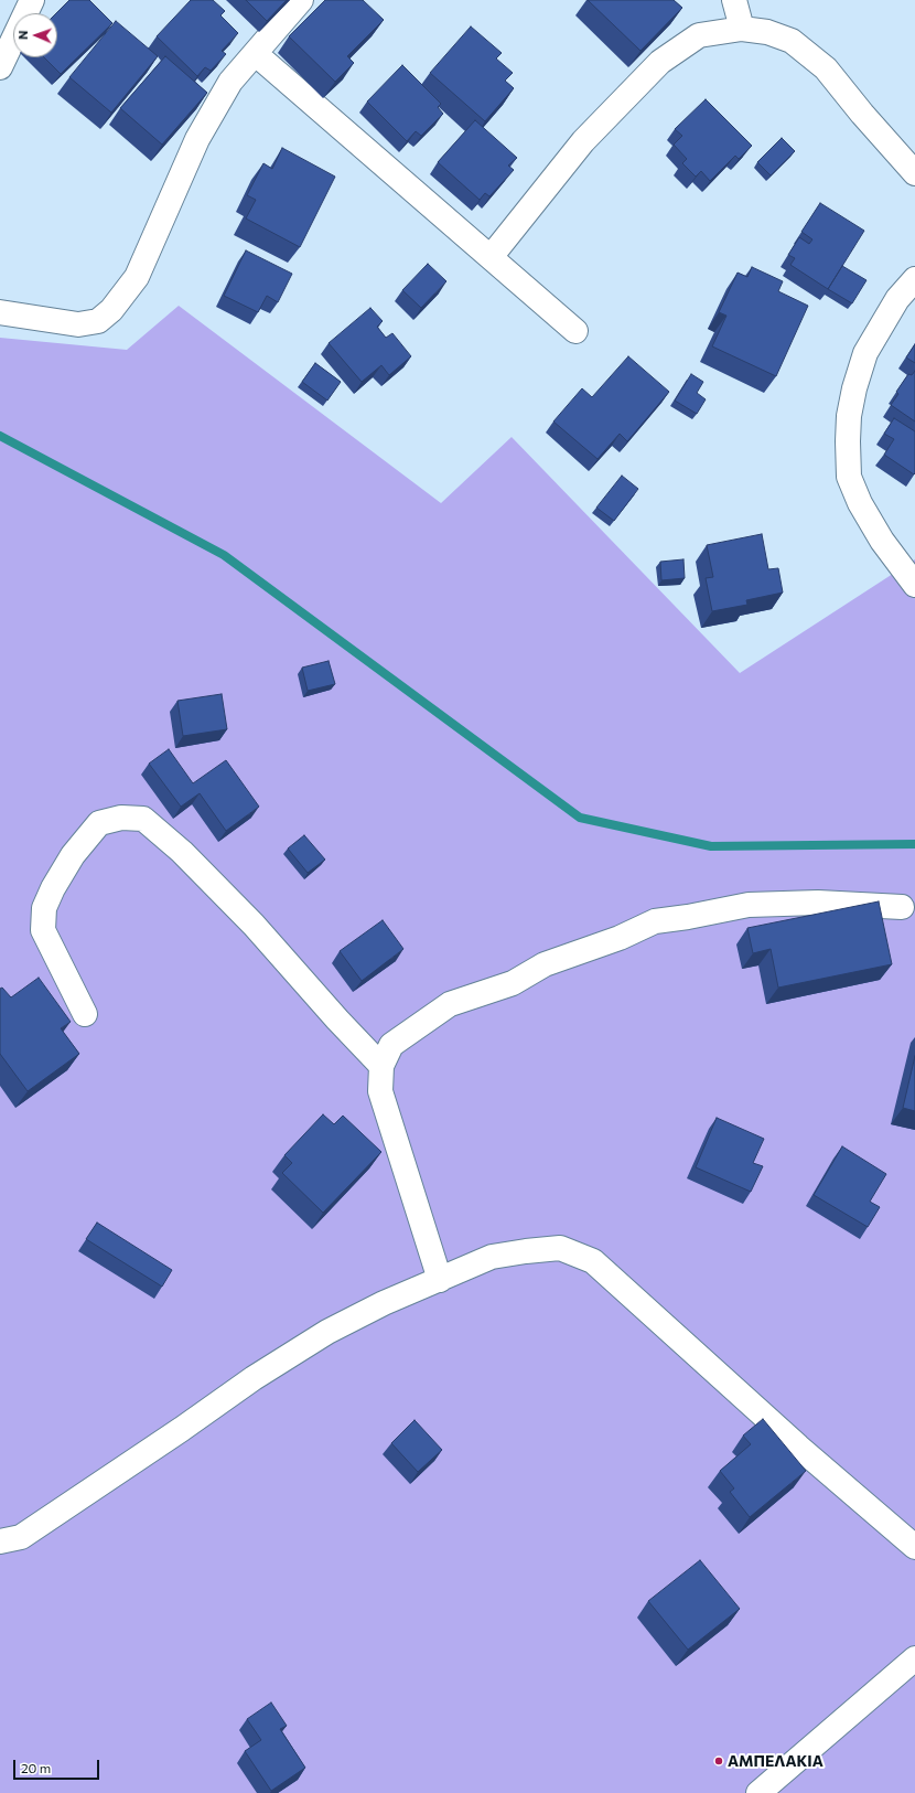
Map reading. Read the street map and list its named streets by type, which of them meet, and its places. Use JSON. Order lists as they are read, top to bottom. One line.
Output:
{"places":["ΑΜΠΕΛΑΚΙΑ"],"scale_bar":"20 m","north":"left"}
